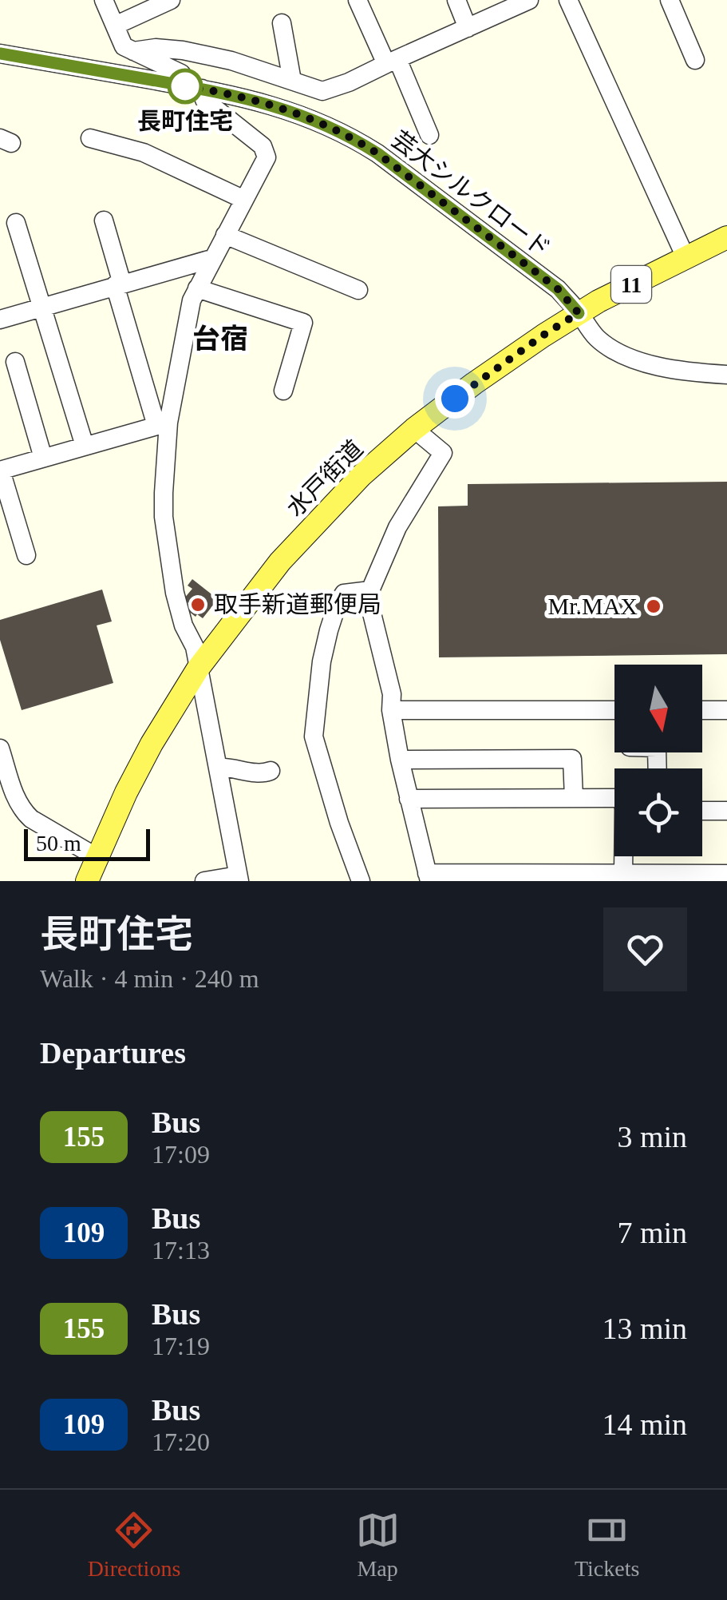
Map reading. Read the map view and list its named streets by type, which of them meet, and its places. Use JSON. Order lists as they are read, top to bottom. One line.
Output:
{"streets":{"main road":["11","水戸街道"],"street":["芸大シルクロード"]},"crossings":[["芸大シルクロード","水戸街道"]],"districts":["台宿"],"places":["長町住宅","取手新道郵便局","Mr.MAX"],"lines":["bus line 155"],"scale_bar":"50 m","north":"bottom","page":{"scale":"50 m","heading":[["長町住宅","Walk · 4 min · 240 m"],"Departures"],"list":[{"mark":"155","name":"Bus","note":"17:09","value":"3 min"},{"mark":"109","name":"Bus","note":"17:13","value":"7 min"},{"mark":"155","name":"Bus","note":"17:19","value":"13 min"},{"mark":"109","name":"Bus","note":"17:20","value":"14 min"}],"tabs":["Directions","Map","Tickets"]}}
